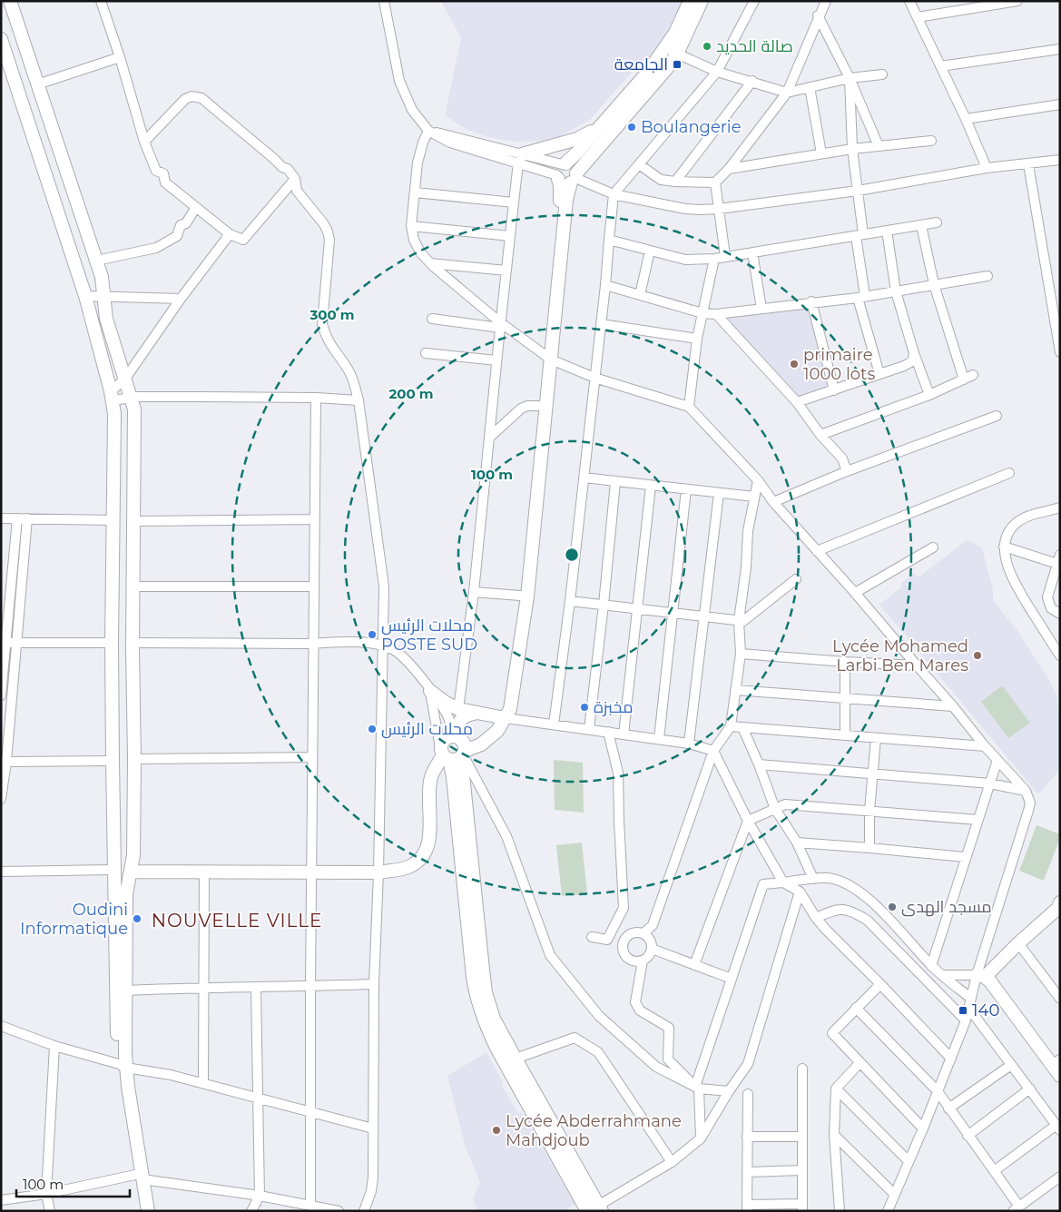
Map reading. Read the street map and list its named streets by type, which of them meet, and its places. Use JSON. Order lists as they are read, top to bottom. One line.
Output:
{"districts":["NOUVELLE VILLE"],"places":{"other":["صالة الحديد","Boulangerie","primaire 1000 lots","محلات الرئيس POSTE SUD","Lycée Mohamed Larbi Ben Mares","مخبزة","محلات الرئيس","مسجد الهدى","Oudini Informatique","Lycée Abderrahmane Mahdjoub"],"transit":["الجامعة","140"]},"scale_bar":"100 m","rings":["300 m","200 m","100 m"]}
